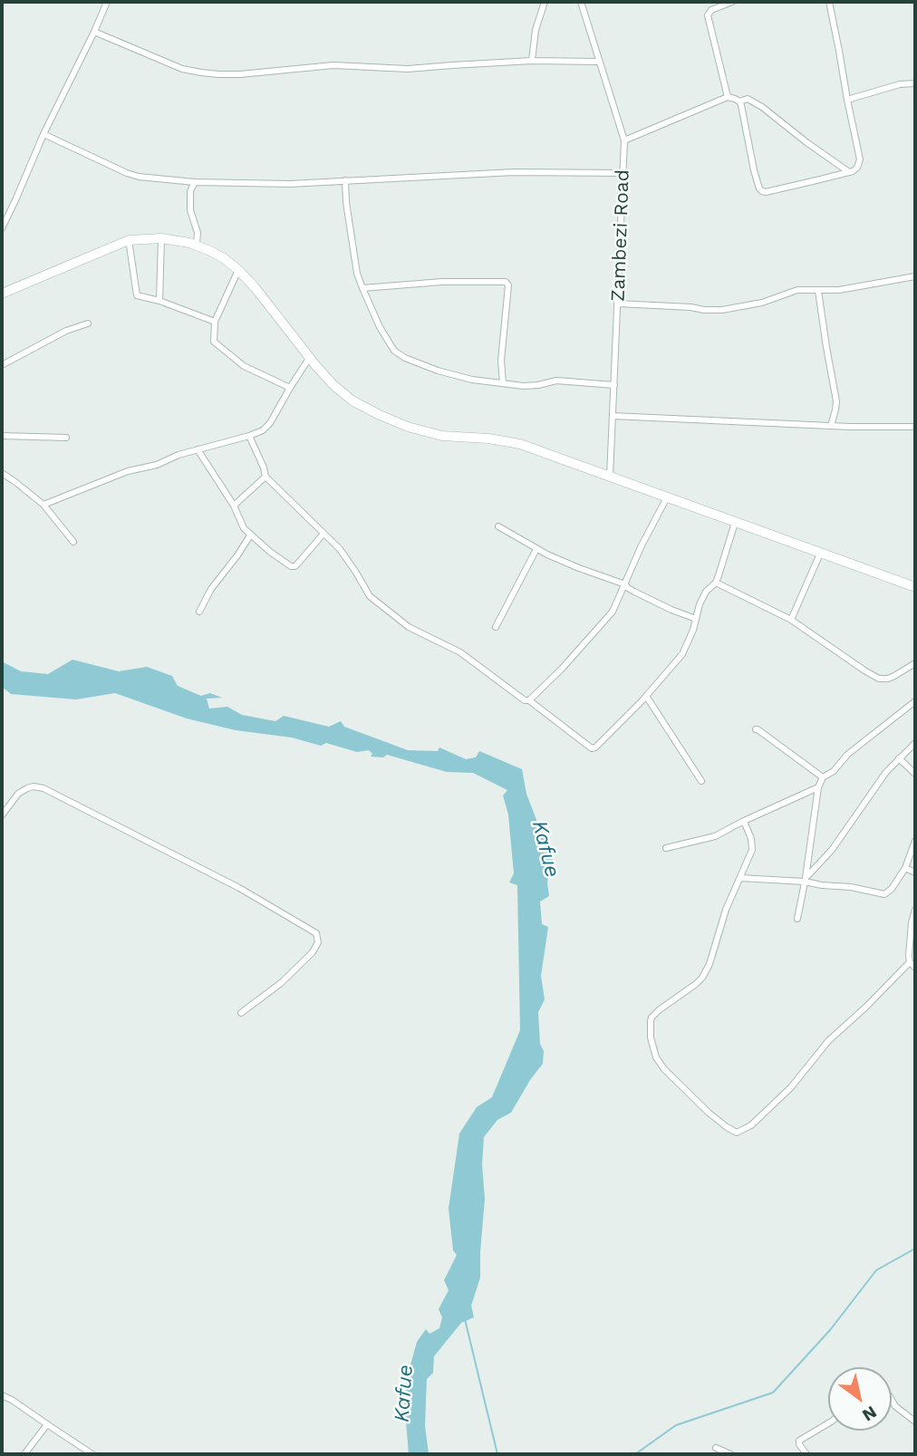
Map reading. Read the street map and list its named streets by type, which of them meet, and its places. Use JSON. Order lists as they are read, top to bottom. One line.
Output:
{"streets":{"street":["Zambezi Road"]},"water":["Kafue"],"north":"bottom right"}
